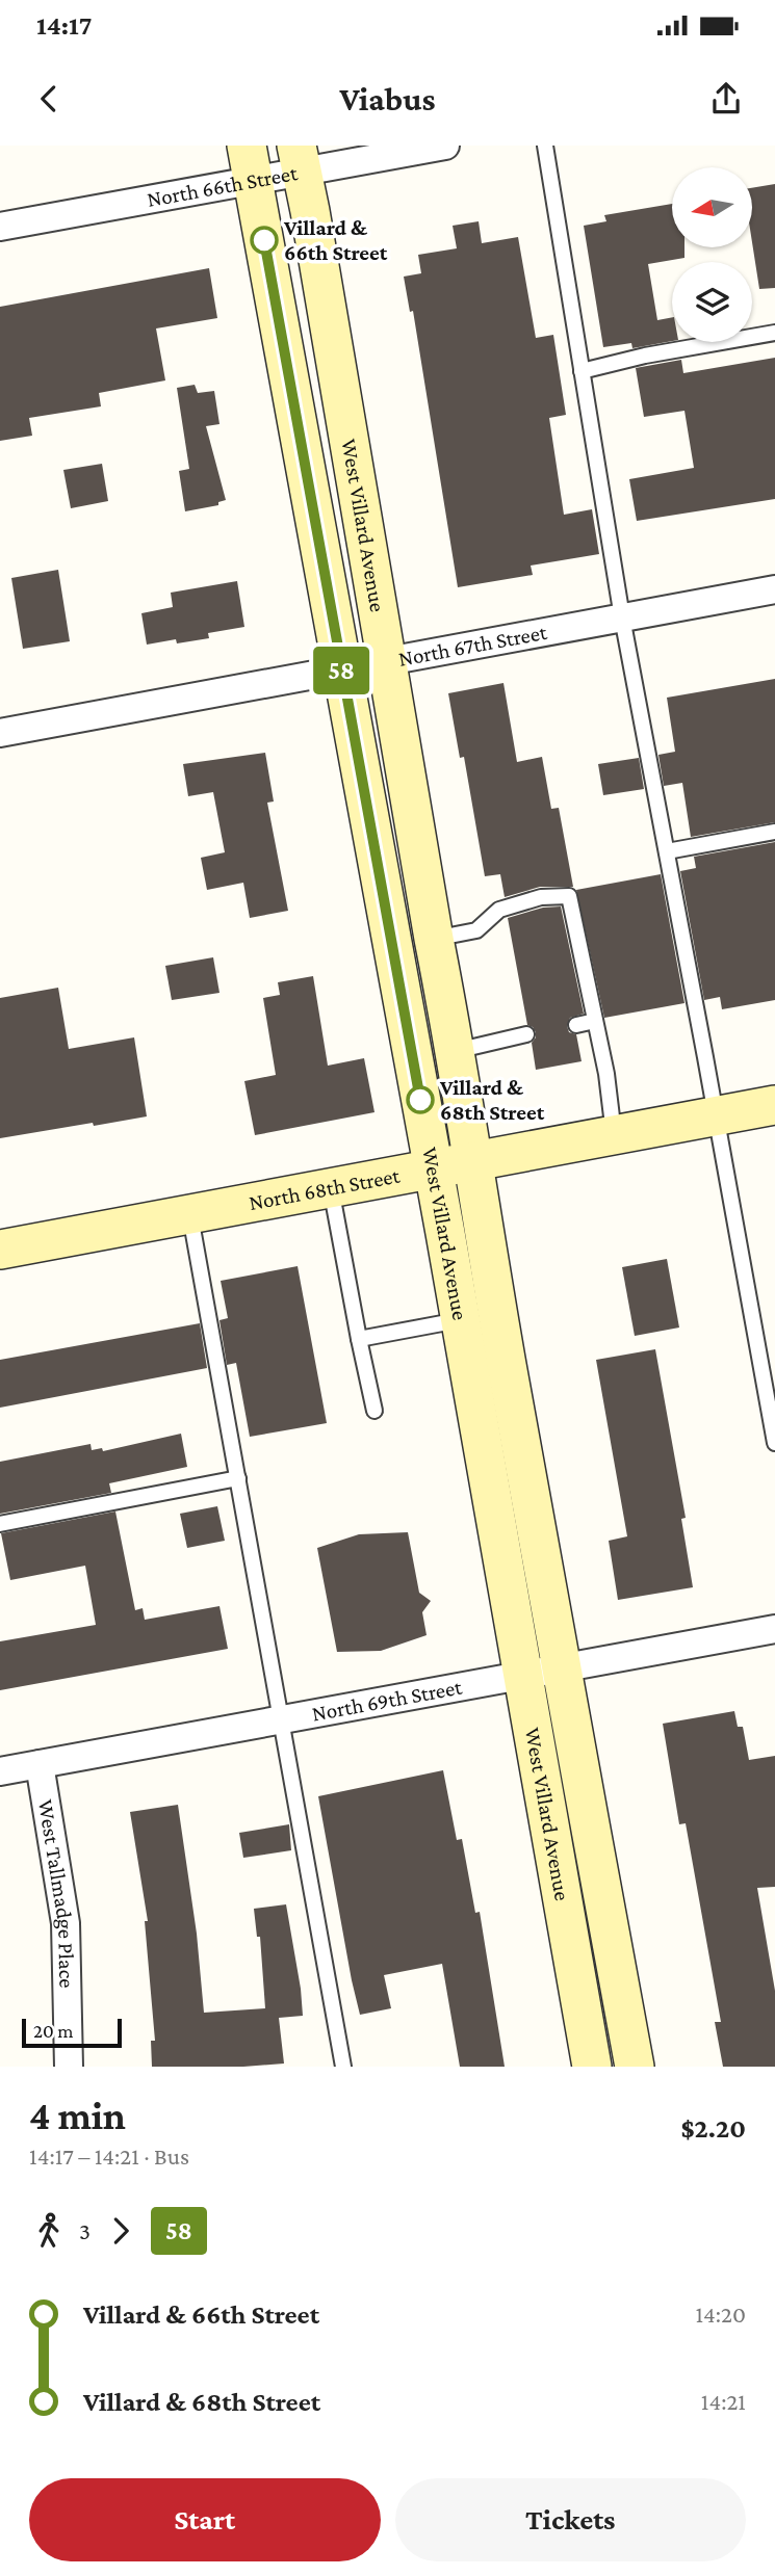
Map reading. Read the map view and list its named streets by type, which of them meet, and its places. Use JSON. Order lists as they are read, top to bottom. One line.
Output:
{"streets":{"street":["North 66th Street","West Villard Avenue","North 67th Street","North 68th Street","North 69th Street","West Tallmadge Place"]},"crossings":[["North 66th Street","West Villard Avenue"],["West Villard Avenue","North 67th Street"],["West Villard Avenue","North 68th Street"],["West Villard Avenue","North 69th Street"],["North 69th Street","West Tallmadge Place"]],"places":["Villard & 66th Street","Villard & 68th Street"],"lines":["bus line 58"],"scale_bar":"20 m","north":"left","page":{"status":"14:17","header":"Viabus","on_map":"58","scale":"20 m","heading":["4 min","14:17 – 14:21 · Bus","$2.20"],"legs":["3","58"],"list":[{"name":"Villard & 66th Street","value":"14:20"},{"name":"Villard & 68th Street","value":"14:21"}],"buttons":["Start","Tickets"]}}
